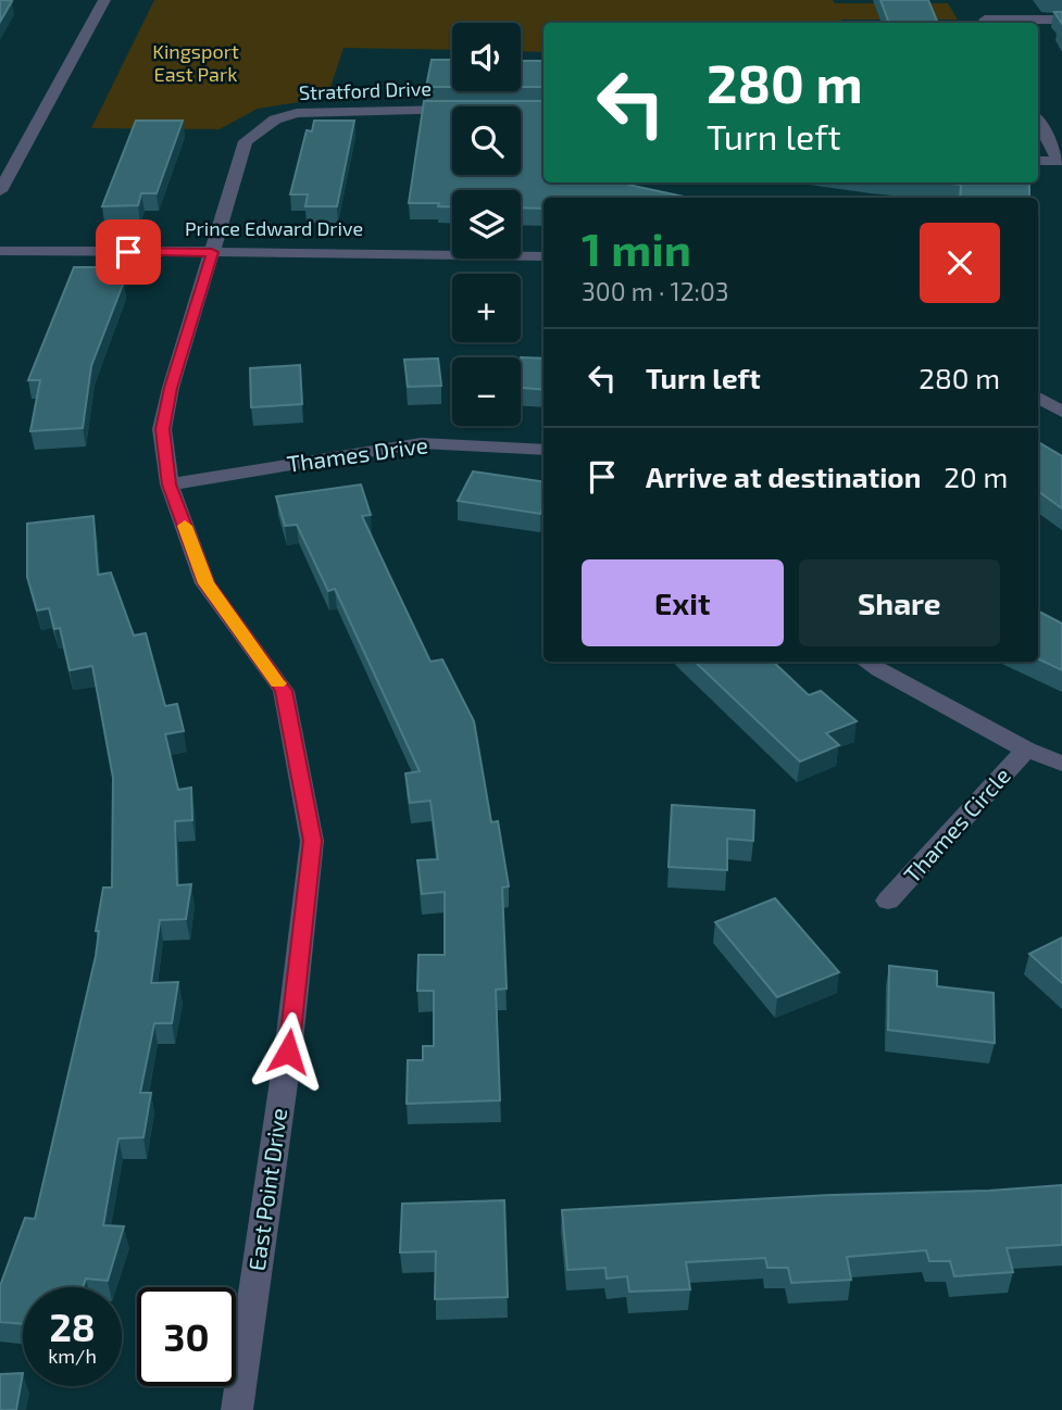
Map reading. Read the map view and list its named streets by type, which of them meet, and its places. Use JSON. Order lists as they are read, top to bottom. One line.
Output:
{"streets":{"street":["Stratford Drive","Prince Edward Drive","Thames Drive","Thames Circle","East Point Drive"]},"crossings":[["Stratford Drive","East Point Drive"],["Prince Edward Drive","East Point Drive"],["Thames Drive","East Point Drive"]],"parks":["Kingsport East Park"],"page":{"map_buttons":["+","−"],"turn":["280 m","Turn left"],"heading":["1 min","300 m · 12:03"],"list":[{"name":"Turn left","value":"280 m"},{"name":"Arrive at destination","value":"20 m"}],"buttons":["Exit","Share"],"speed":"28 km/h","limit":"30"}}
